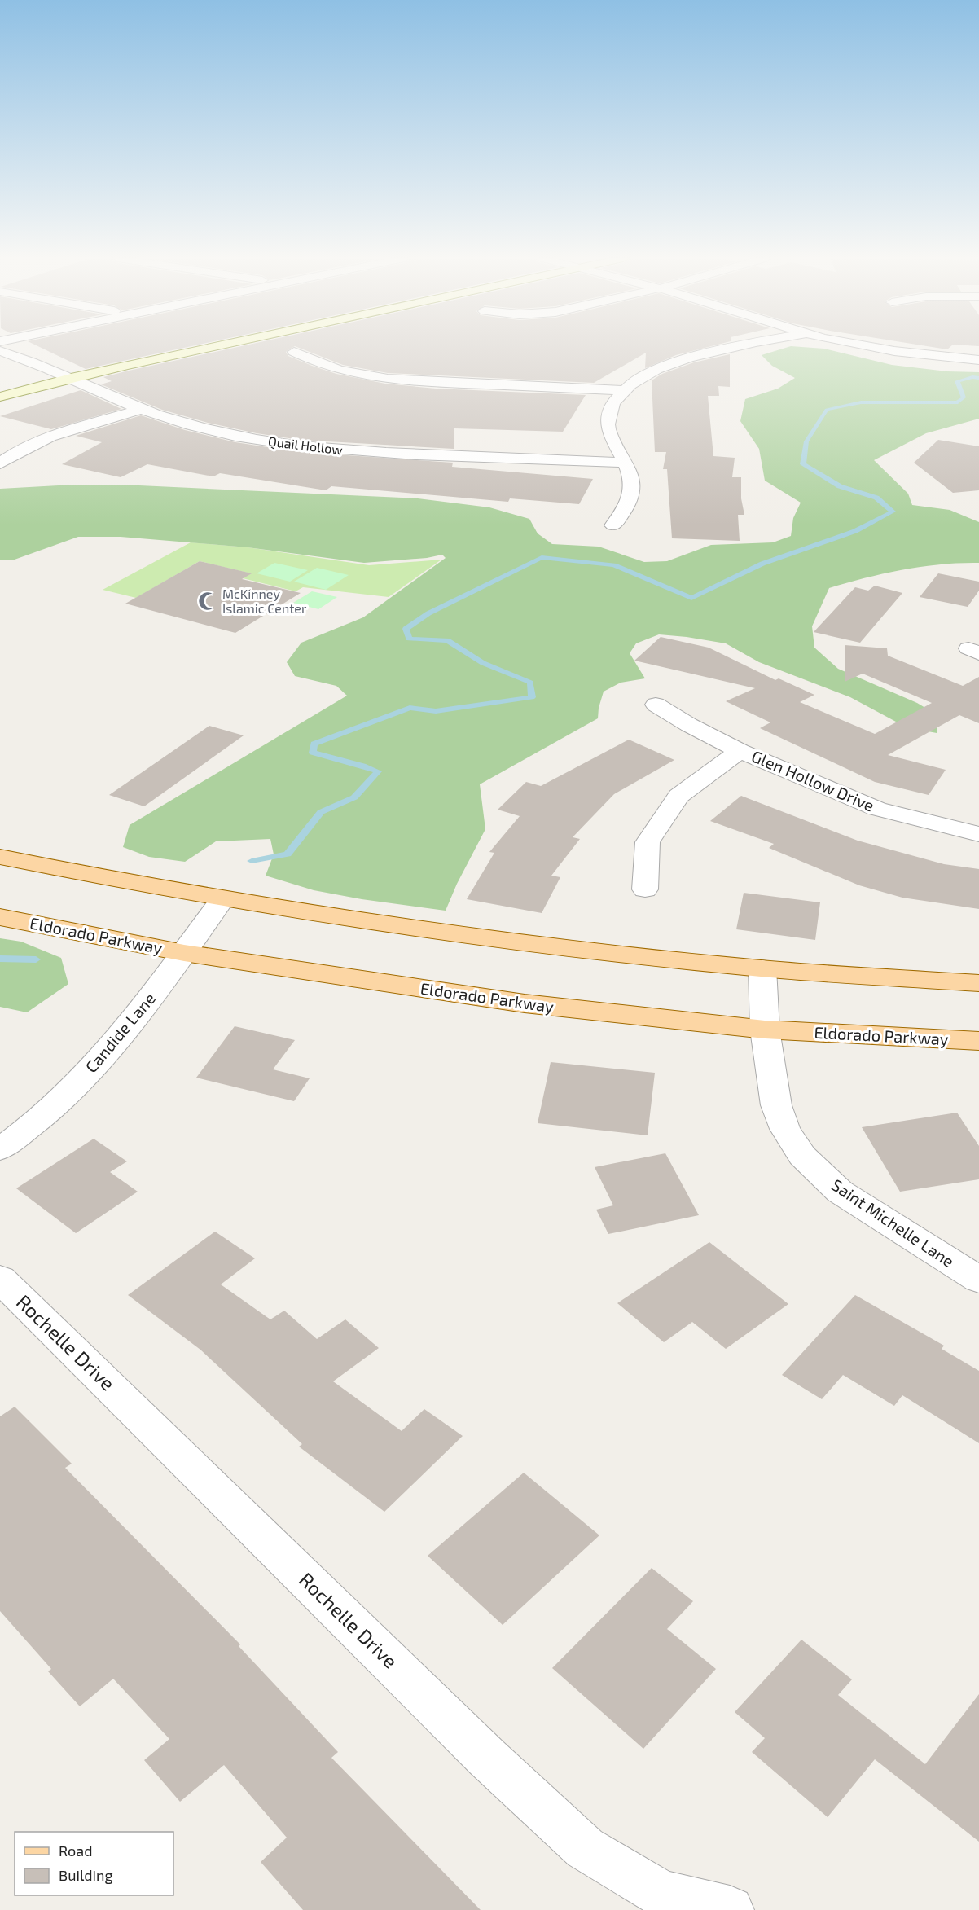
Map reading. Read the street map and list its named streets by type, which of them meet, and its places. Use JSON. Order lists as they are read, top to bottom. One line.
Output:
{"streets":{"main road":["Eldorado Parkway"],"street":["Quail Hollow","Glen Hollow Drive","Candide Lane","Saint Michelle Lane","Rochelle Drive"]},"crossings":[["Eldorado Parkway","Candide Lane"],["Eldorado Parkway","Saint Michelle Lane"]],"places":{"mosque":["McKinney Islamic Center"]},"legend":["Road","Building"]}
